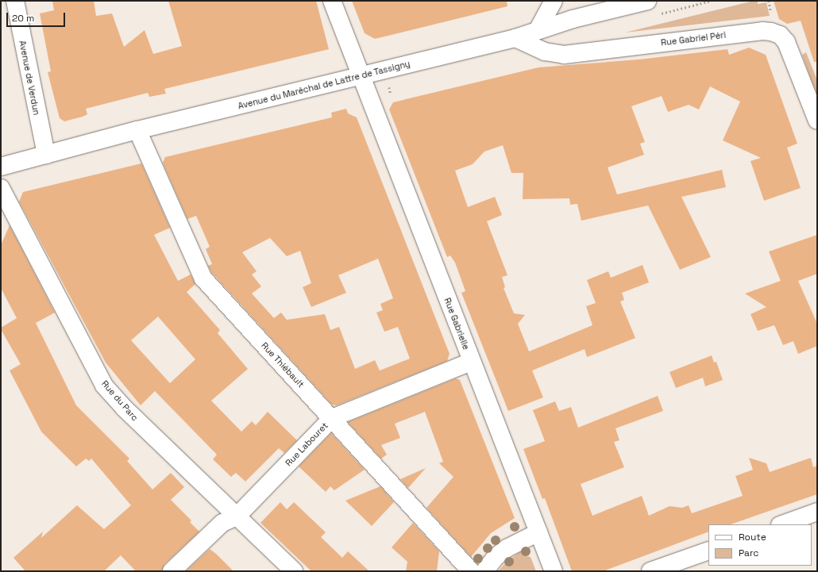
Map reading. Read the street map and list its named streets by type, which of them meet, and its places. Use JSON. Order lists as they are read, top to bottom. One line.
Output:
{"streets":{"street":["Rue Gabriel Péri","Avenue de Verdun","Avenue du Maréchal de Lattre de Tassigny","Rue Gabrielle","Rue Thiébault","Rue du Parc","Rue Labouret"]},"crossings":[["Rue Gabriel Péri","Avenue du Maréchal de Lattre de Tassigny"],["Avenue de Verdun","Avenue du Maréchal de Lattre de Tassigny"],["Avenue du Maréchal de Lattre de Tassigny","Rue Gabrielle"],["Avenue du Maréchal de Lattre de Tassigny","Rue Thiébault"],["Rue Gabrielle","Rue Labouret"],["Rue Thiébault","Rue Labouret"],["Rue du Parc","Rue Labouret"]],"legend":["Route","Parc"],"scale_bar":"20 m"}
